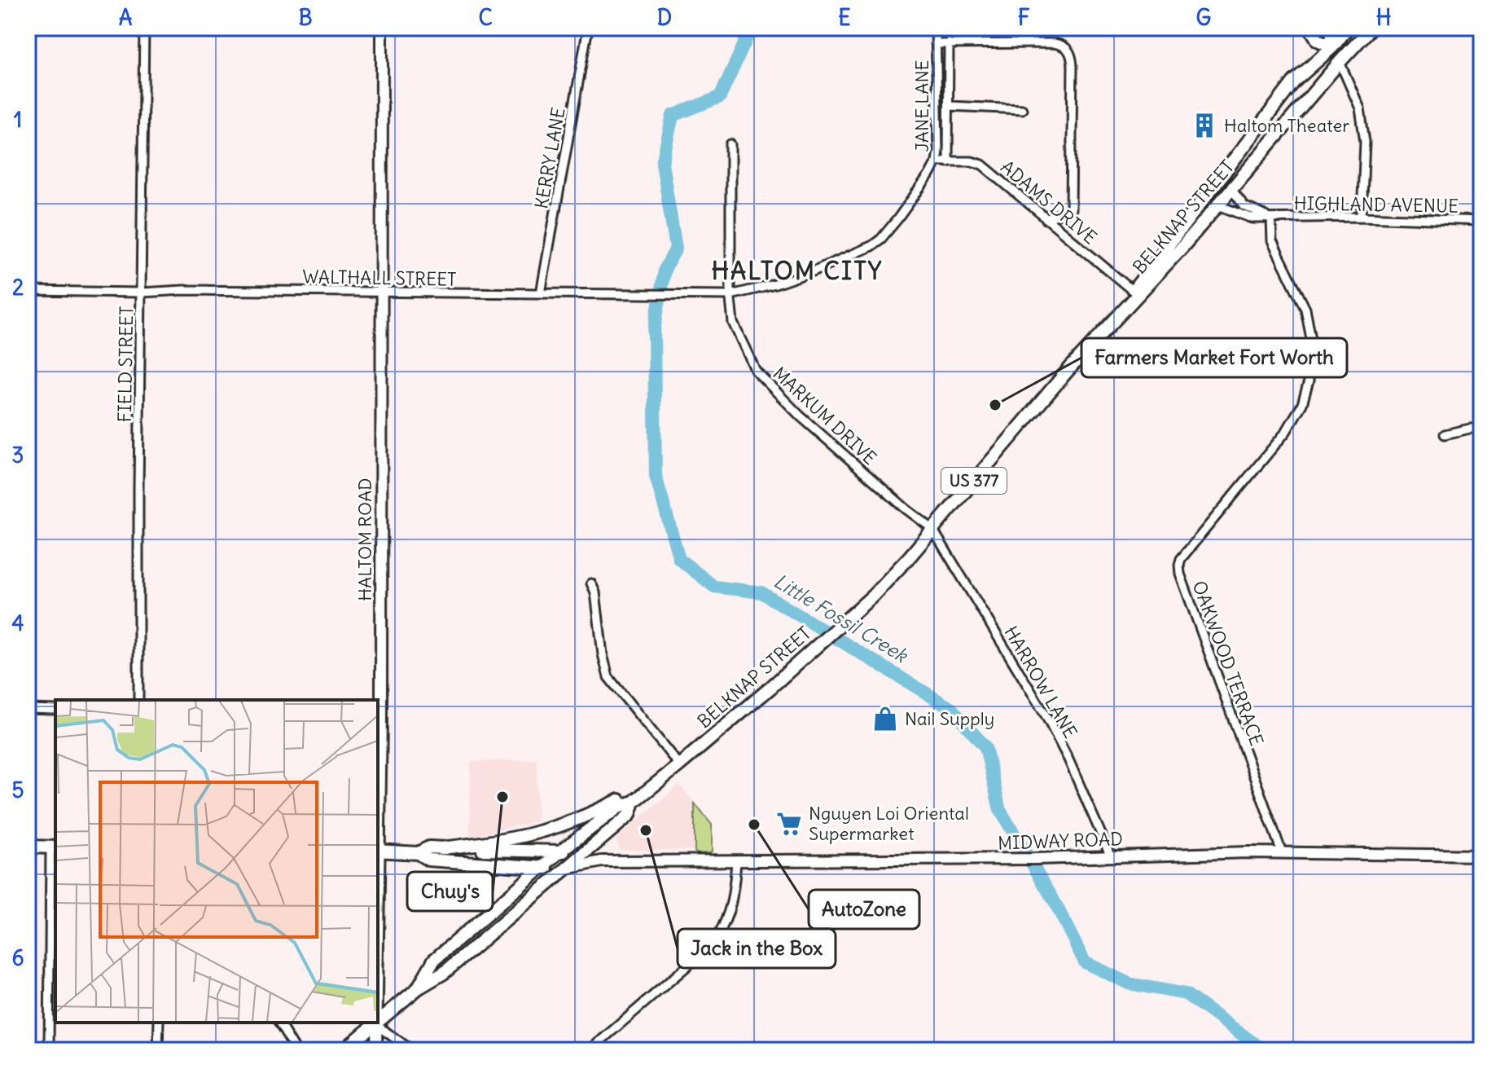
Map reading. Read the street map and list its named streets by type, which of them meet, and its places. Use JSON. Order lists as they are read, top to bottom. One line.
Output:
{"streets":{"main road":["BELKNAP STREET","US 377","HALTOM ROAD","MIDWAY ROAD"],"street":["JANE LANE","KERRY LANE","ADAMS DRIVE","HIGHLAND AVENUE","WALTHALL STREET","FIELD STREET","MARKUM DRIVE","OAKWOOD TERRACE","HARROW LANE"]},"crossings":[["JANE LANE","ADAMS DRIVE"],["JANE LANE","WALTHALL STREET"],["JANE LANE","MARKUM DRIVE"],["KERRY LANE","WALTHALL STREET"],["ADAMS DRIVE","BELKNAP STREET"],["HIGHLAND AVENUE","OAKWOOD TERRACE"],["BELKNAP STREET","MARKUM DRIVE"],["BELKNAP STREET","US 377"],["BELKNAP STREET","HARROW LANE"],["BELKNAP STREET","MIDWAY ROAD"],["WALTHALL STREET","FIELD STREET"],["WALTHALL STREET","MARKUM DRIVE"],["WALTHALL STREET","HALTOM ROAD"],["MARKUM DRIVE","HARROW LANE"],["US 377","HALTOM ROAD"],["OAKWOOD TERRACE","MIDWAY ROAD"],["HARROW LANE","MIDWAY ROAD"]],"districts":["HALTOM CITY"],"water":["Little Fossil Creek"],"places":{"building":["Haltom Theater"],"other":["Farmers Market Fort Worth","Chuy's","AutoZone","Jack in the Box"],"shop":["Nail Supply"],"supermarket":["Nguyen Loi Oriental Supermarket"]},"grid":{"columns":["A","B","C","D","E","F","G","H"],"rows":["1","2","3","4","5","6"]}}
